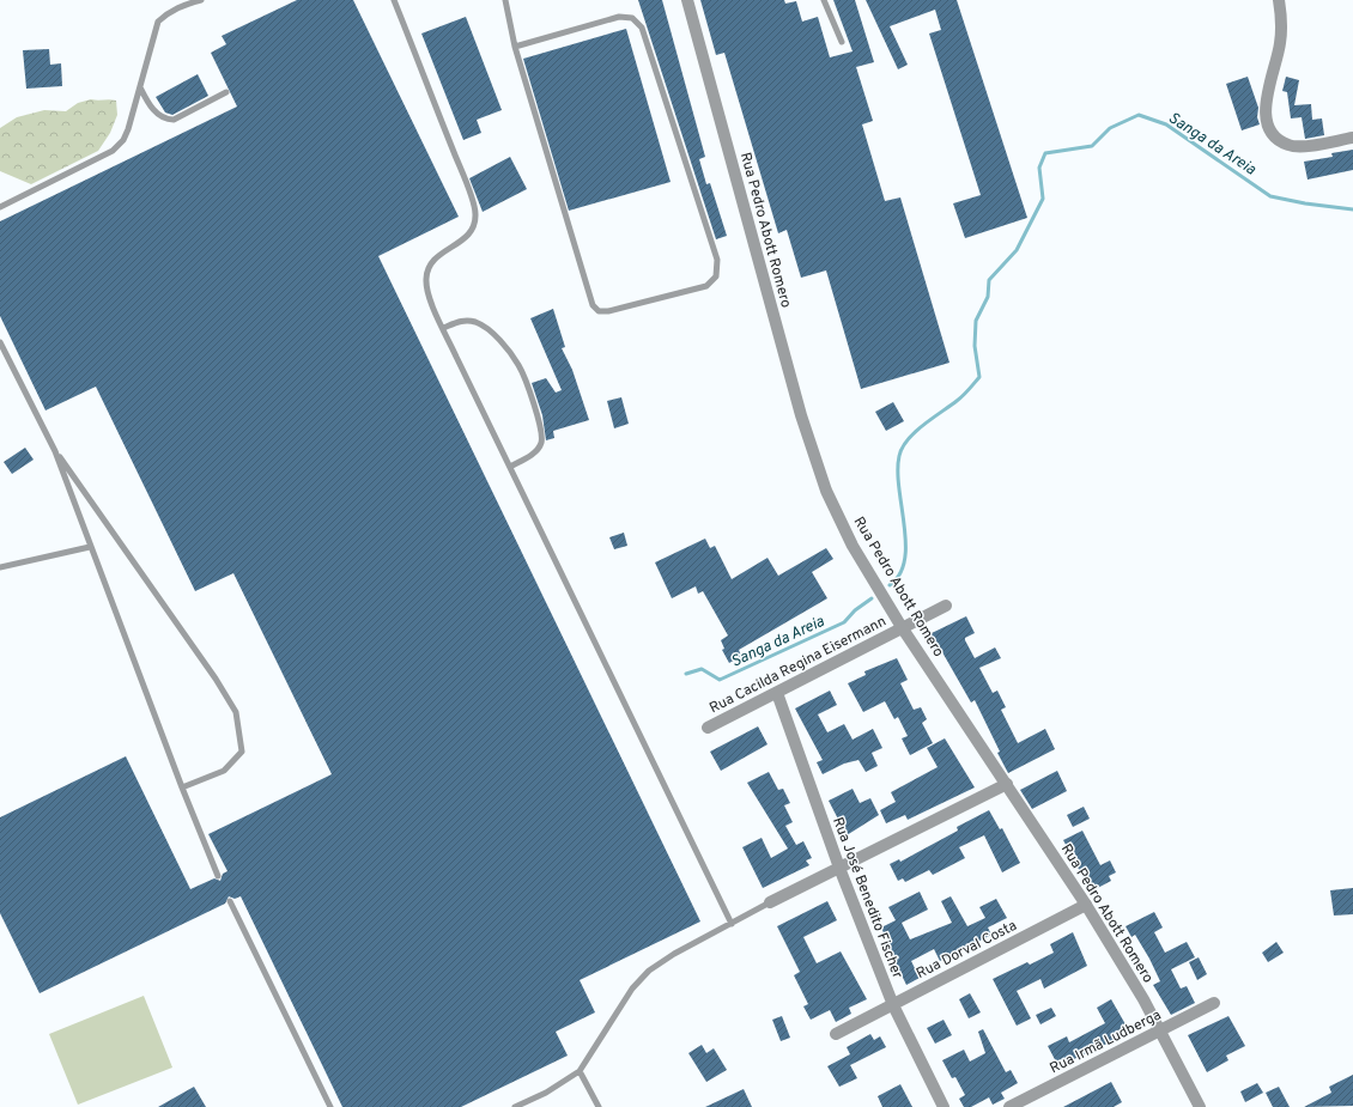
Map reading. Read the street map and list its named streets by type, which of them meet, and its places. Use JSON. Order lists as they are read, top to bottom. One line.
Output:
{"streets":{"street":["Rua Pedro Abott Romero","Rua Cacilda Regina Eisermann","Rua José Benedito Fischer","Rua Dorval Costa","Rua Irmã Ludberga"]},"crossings":[["Rua Pedro Abott Romero","Rua Cacilda Regina Eisermann"],["Rua Pedro Abott Romero","Rua Dorval Costa"],["Rua Pedro Abott Romero","Rua Irmã Ludberga"],["Rua Cacilda Regina Eisermann","Rua José Benedito Fischer"],["Rua José Benedito Fischer","Rua Dorval Costa"]],"water":["Sanga da Areia"]}
